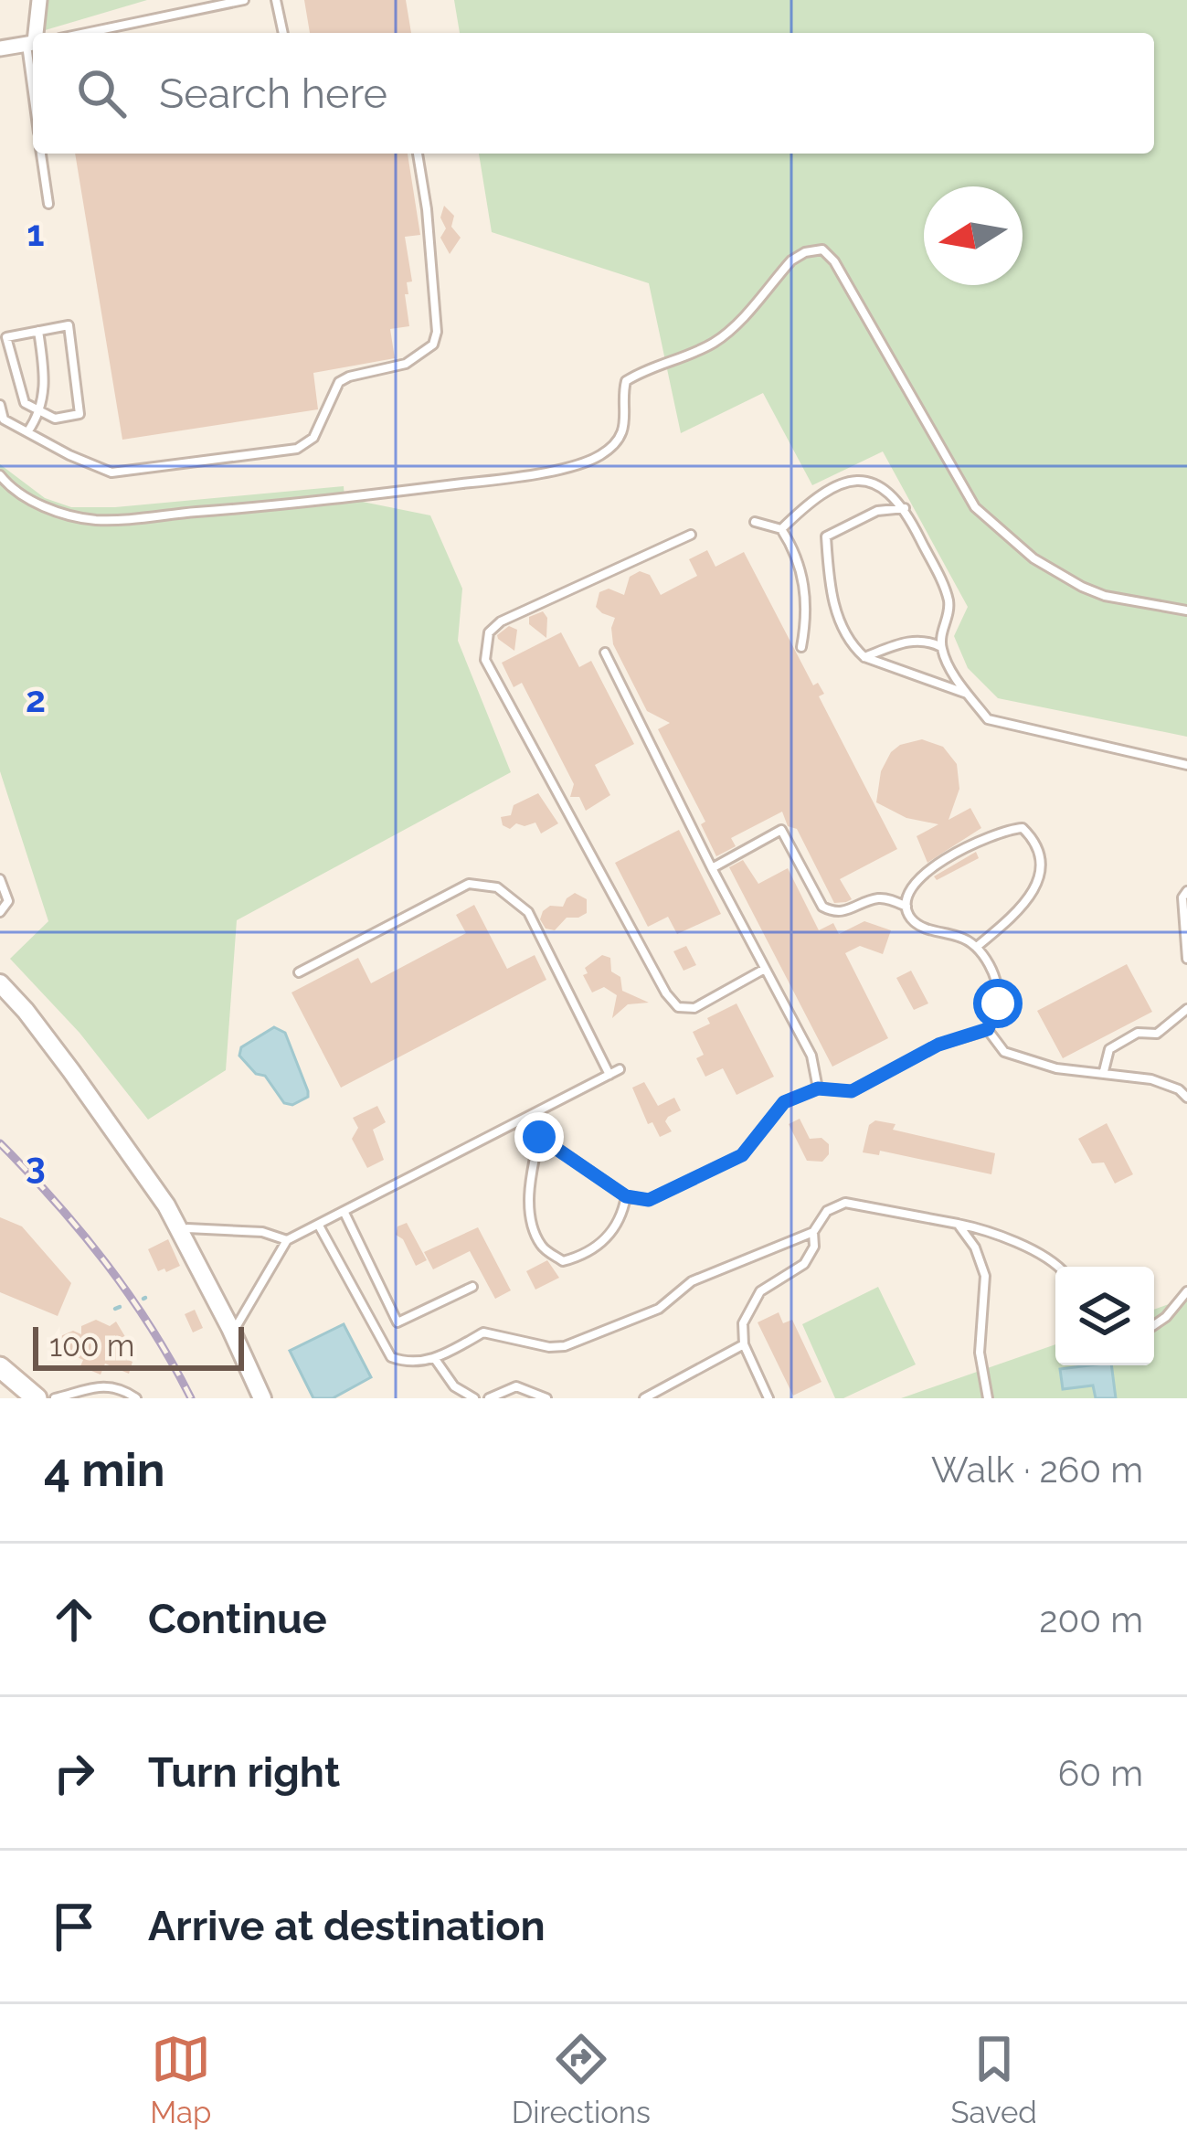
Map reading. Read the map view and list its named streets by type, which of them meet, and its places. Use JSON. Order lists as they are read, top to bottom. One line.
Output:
{"scale_bar":"100 m","north":"left","page":{"search":"Search here","scale":"100 m","heading":["4 min","Walk · 260 m"],"list":[["Continue","200 m"],["Turn right","60 m"],"Arrive at destination"],"nav":["Map","Directions","Saved"]},"grid":{"rows":["1","2","3"]}}
